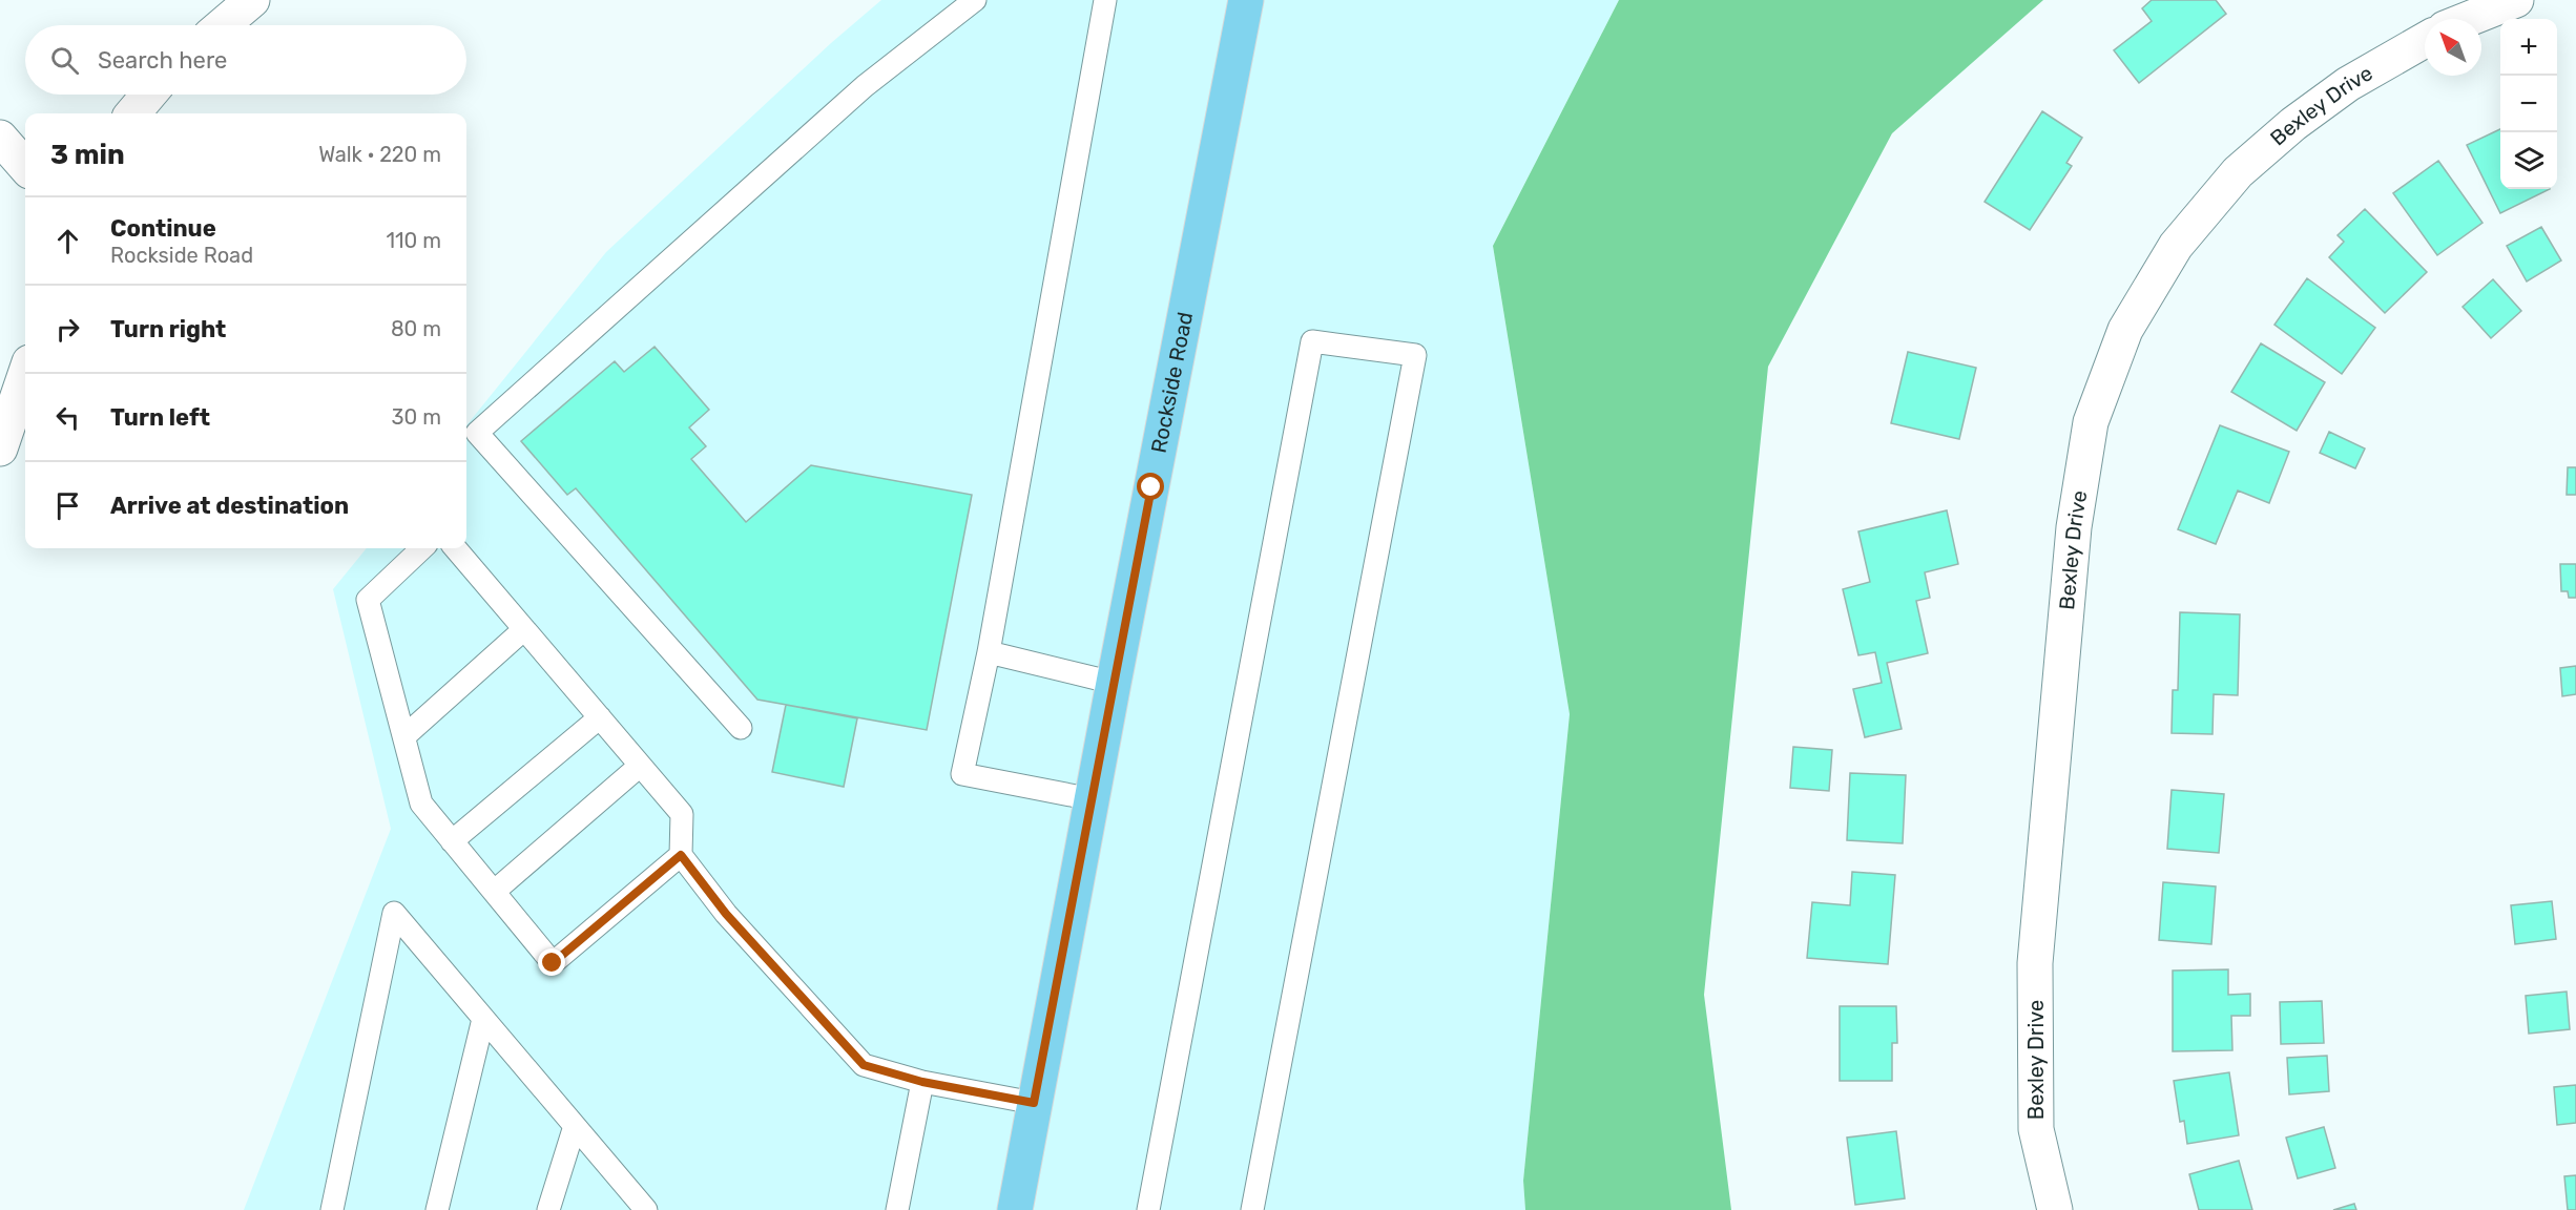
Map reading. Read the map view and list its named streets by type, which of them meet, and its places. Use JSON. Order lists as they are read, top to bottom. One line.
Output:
{"streets":{"main road":["Rockside Road"],"street":["Bexley Drive"]},"north":"top left","page":{"map_buttons":["+","−"],"search":"Search here","heading":["3 min","Walk · 220 m"],"list":[["Continue","Rockside Road","110 m"],["Turn right","80 m"],["Turn left","30 m"],"Arrive at destination"]}}
